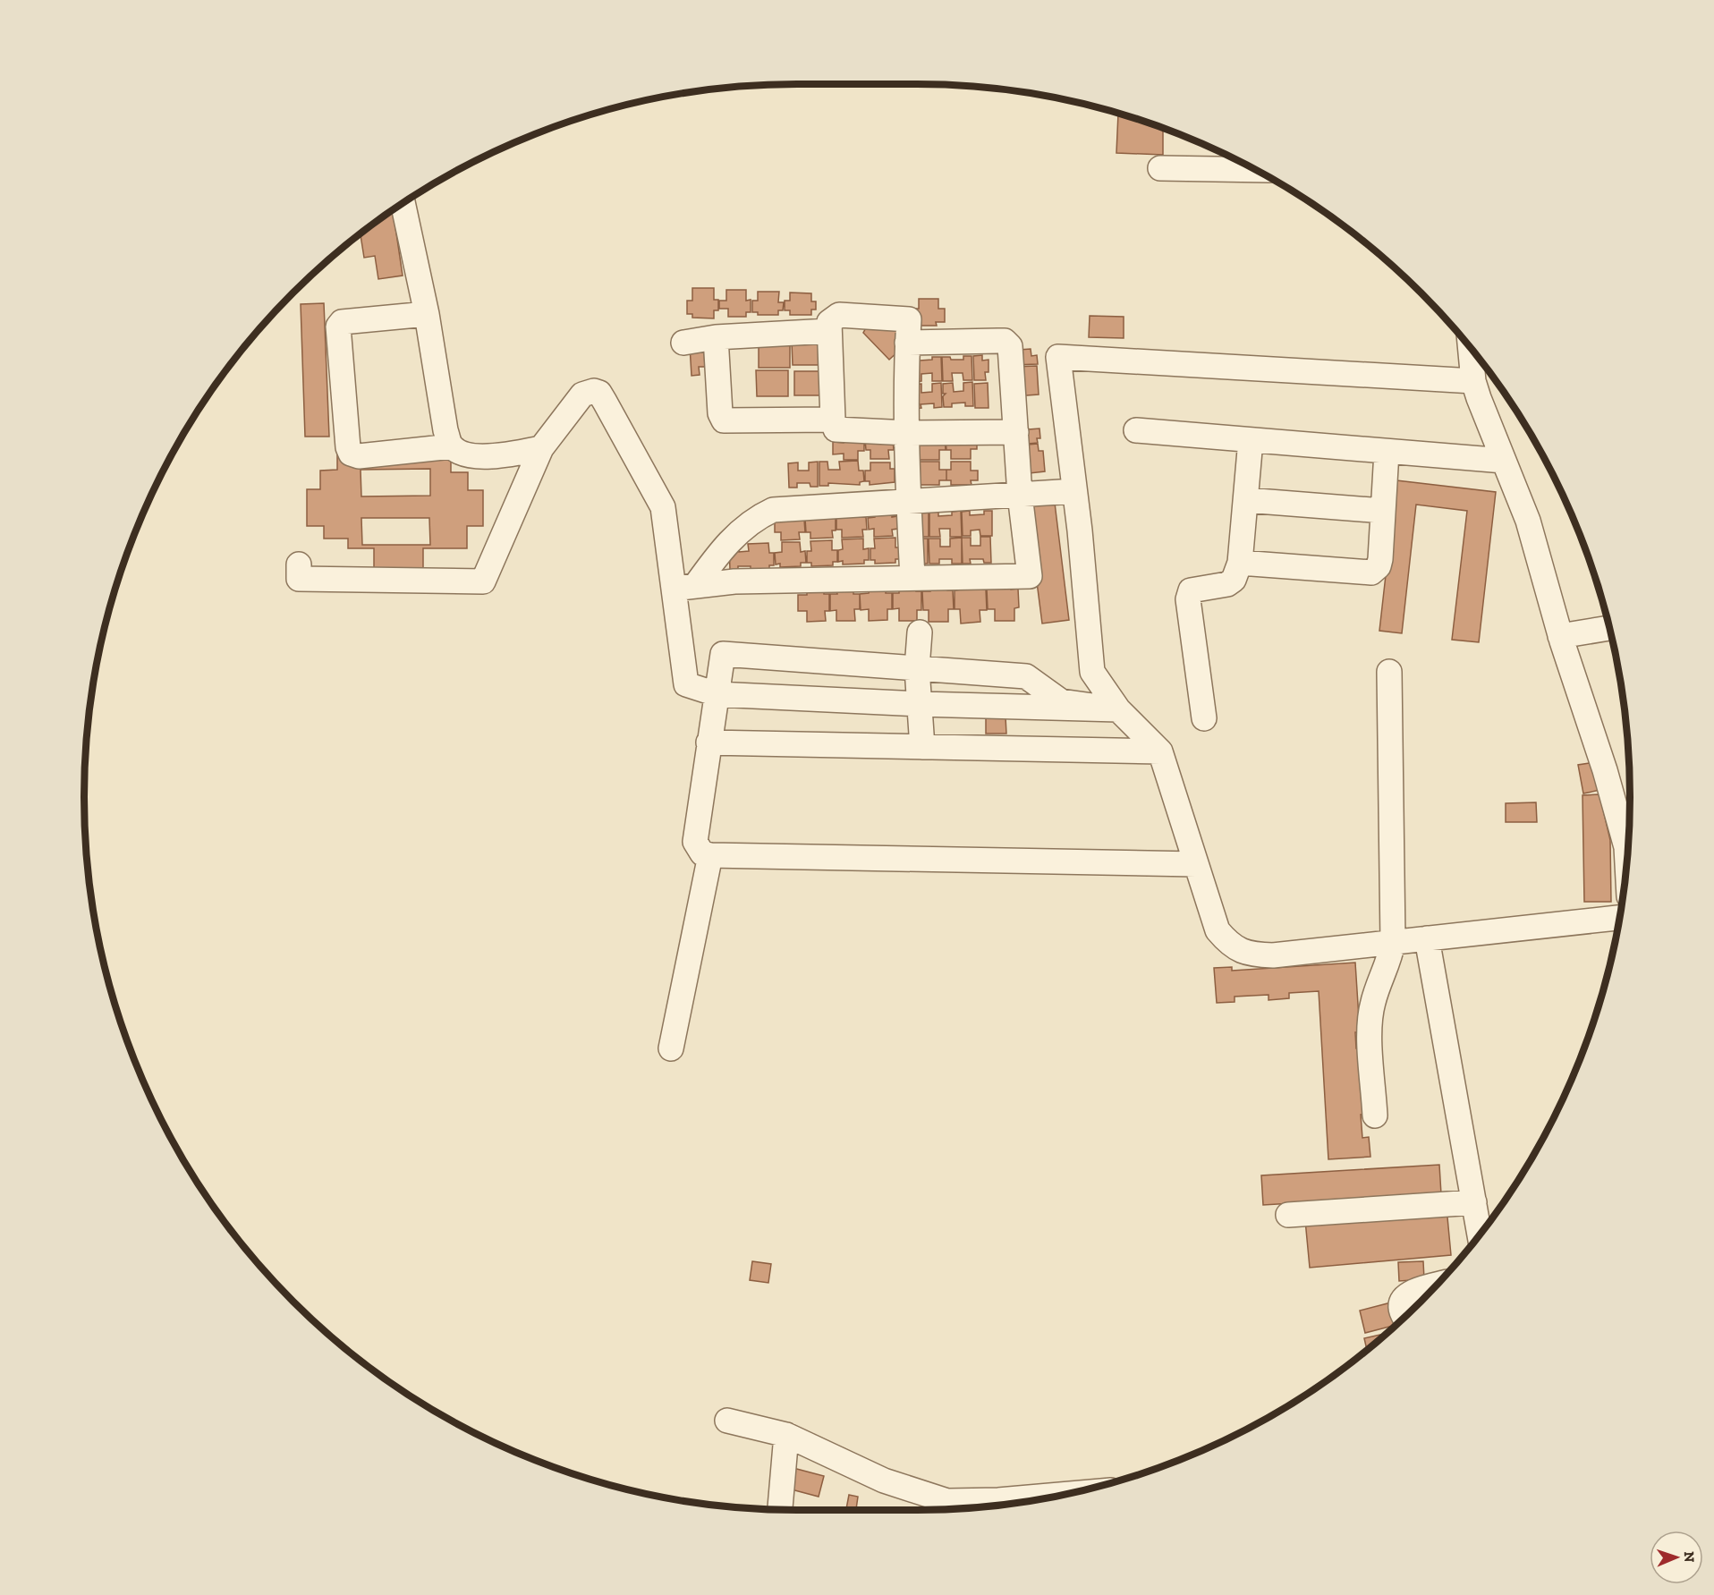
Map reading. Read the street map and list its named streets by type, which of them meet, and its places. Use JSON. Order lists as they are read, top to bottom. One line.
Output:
{"north":"right"}
